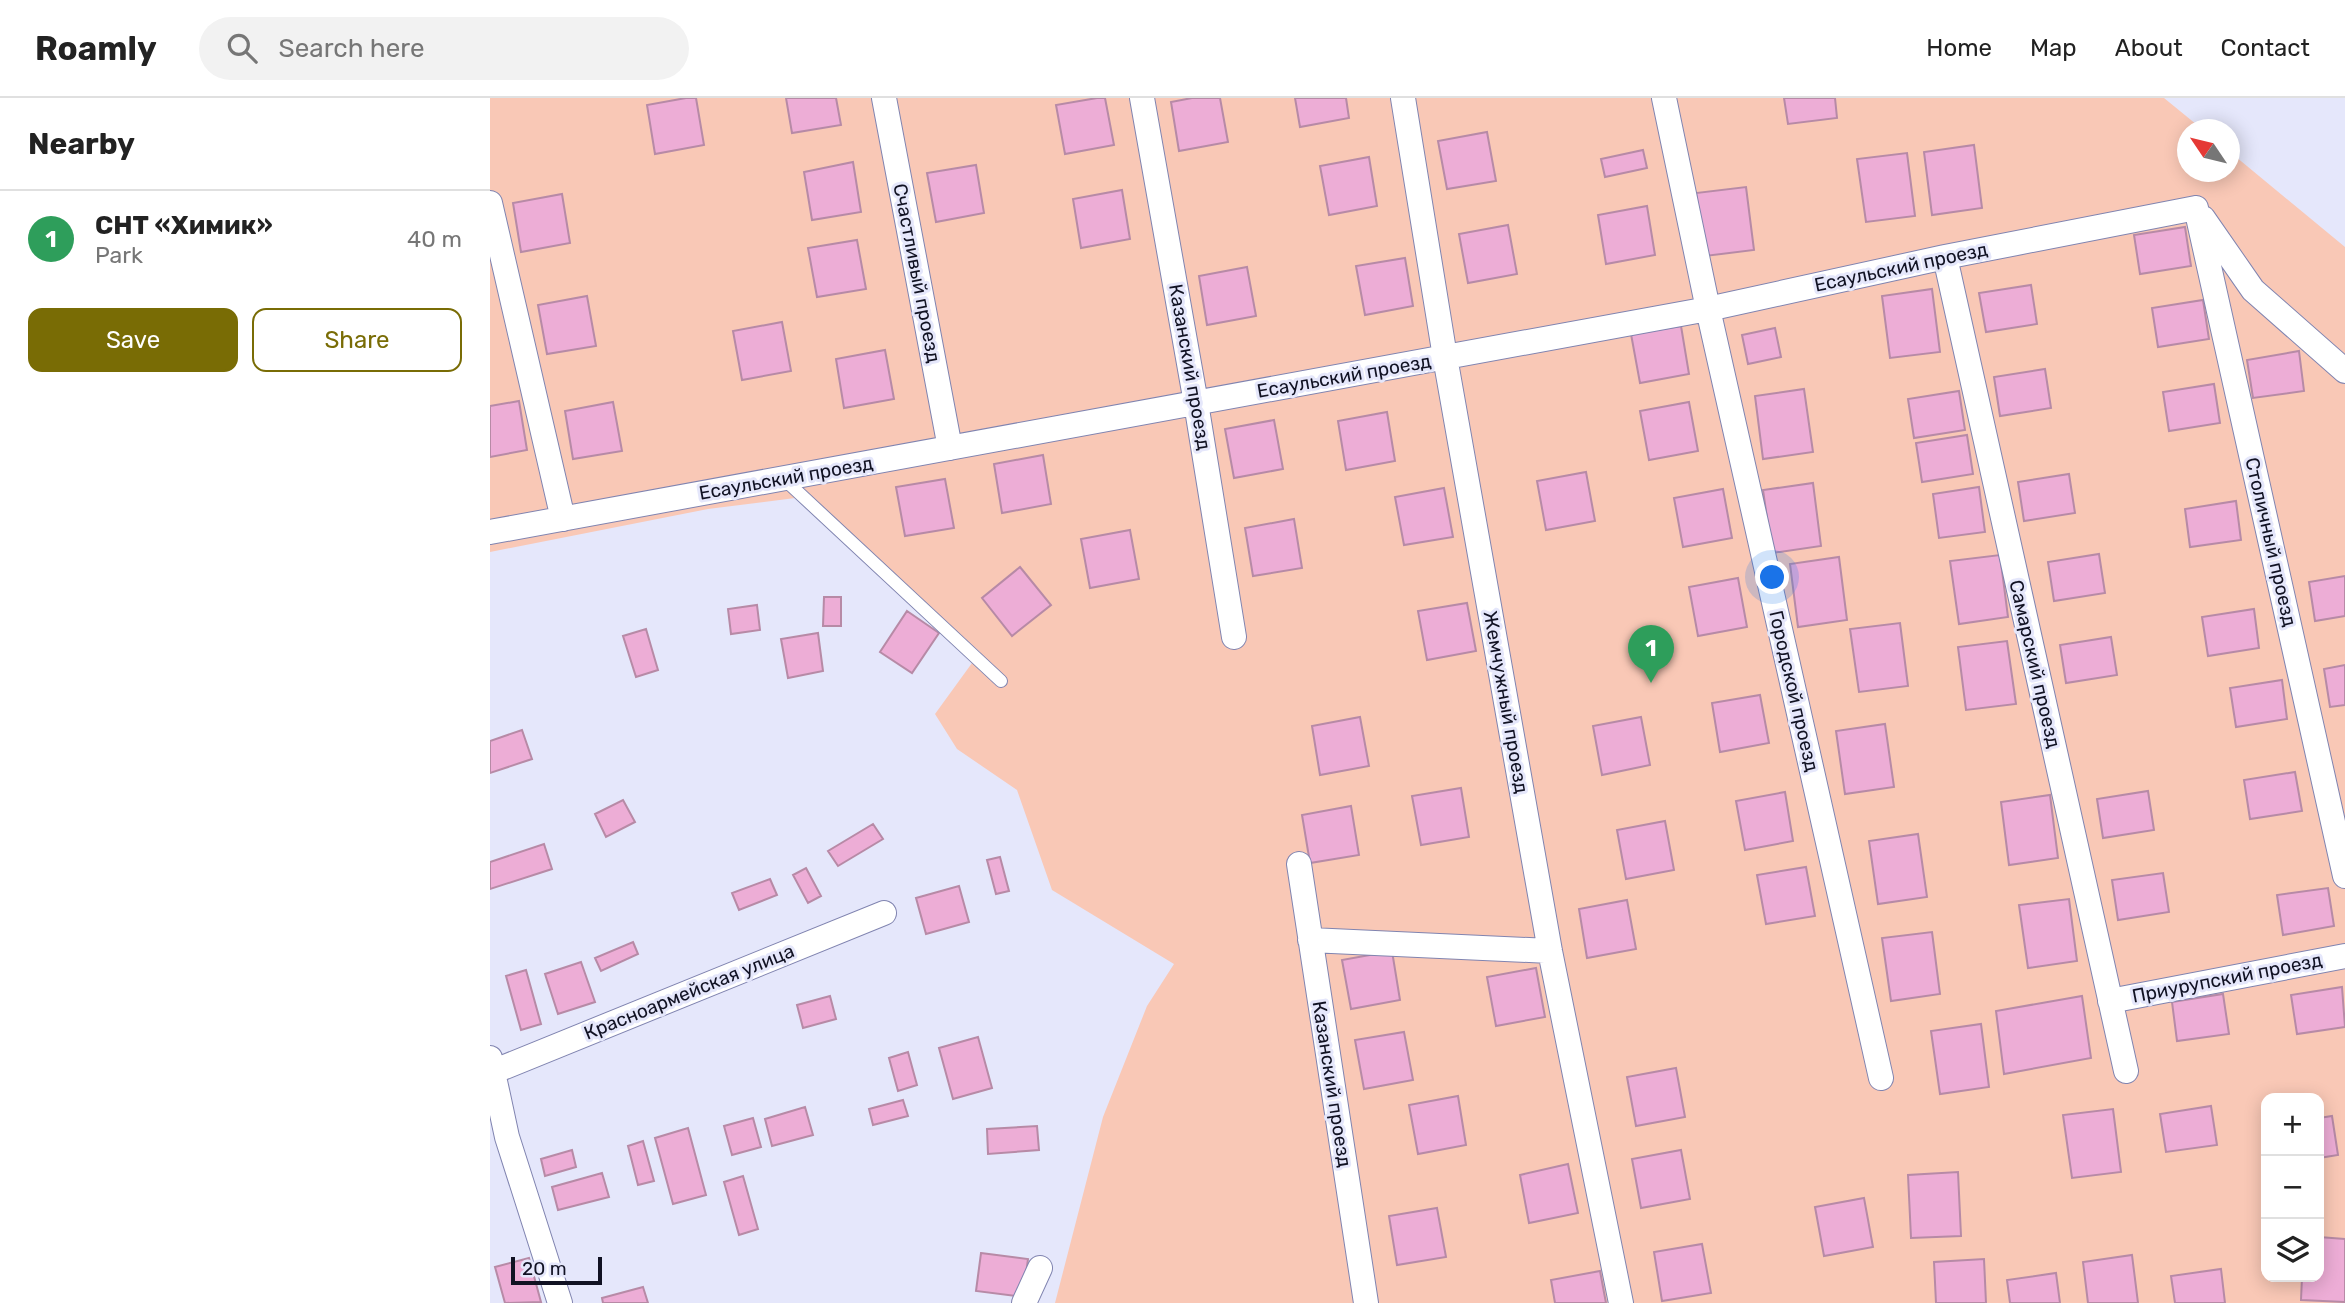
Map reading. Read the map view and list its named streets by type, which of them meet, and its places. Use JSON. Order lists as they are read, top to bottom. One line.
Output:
{"streets":{"street":["Есаульский проезд","Счастливый проезд","Казанский проезд","Столичный проезд","Самарский проезд","Городской проезд","Жемчужный проезд","Приурупский проезд","Красноармейская улица"]},"crossings":[["Есаульский проезд","Счастливый проезд"],["Есаульский проезд","Казанский проезд"],["Есаульский проезд","Столичный проезд"],["Есаульский проезд","Самарский проезд"],["Есаульский проезд","Городской проезд"],["Есаульский проезд","Жемчужный проезд"],["Самарский проезд","Приурупский проезд"]],"scale_bar":"20 m","north":"top left","page":{"header":"Roamly","search":"Search here","nav":["Home","Map","About","Contact"],"heading":"Nearby","list":[{"mark":"1","name":"СНТ «Химик»","note":"Park","value":"40 m"}],"buttons":["Save","Share"],"pins":"1","map_buttons":["+","−"],"scale":"20 m"}}
